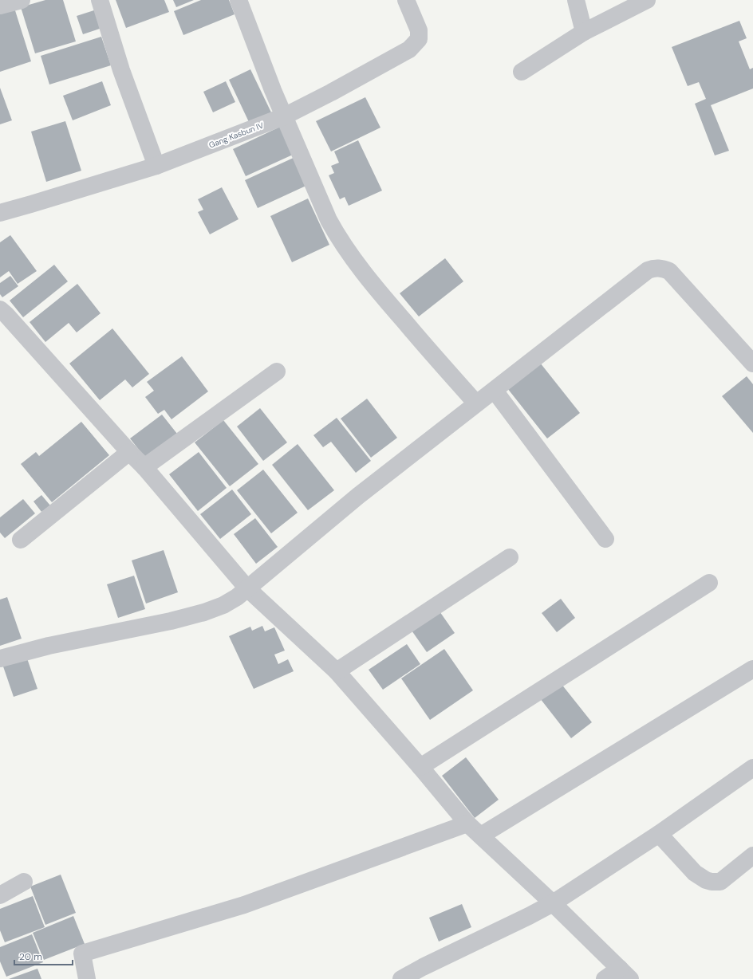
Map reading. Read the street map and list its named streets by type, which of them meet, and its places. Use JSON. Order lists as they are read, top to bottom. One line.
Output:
{"streets":{"street":["Gang Kasbun IV"]},"scale_bar":"20 m"}
